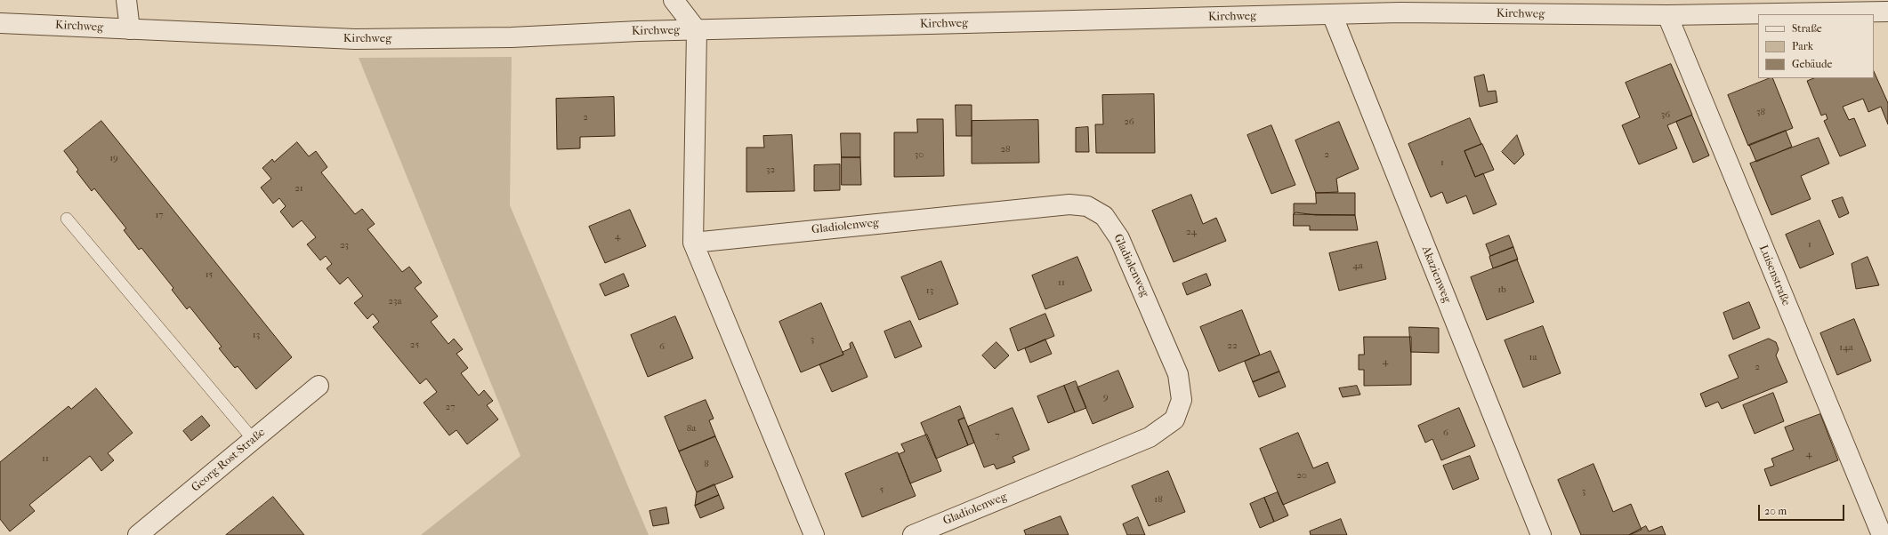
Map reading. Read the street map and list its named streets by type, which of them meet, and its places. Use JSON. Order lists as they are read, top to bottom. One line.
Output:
{"streets":{"street":["Kirchweg","Gladiolenweg","Akazienweg","Luisenstraße","Georg-Rost-Straße"]},"crossings":[["Kirchweg","Akazienweg"],["Kirchweg","Luisenstraße"]],"house_numbers":["38","36","2","26","28","30","2","19","1","32","21","17","24","4","1","23","4a","15","11","1b","13","23a","13","3","25","22","6","14a","1a","4","2","9","27","8a","6","7","4","11","8","20","5","3","18"],"legend":["Straße","Park","Gebäude"],"scale_bar":"20 m"}
